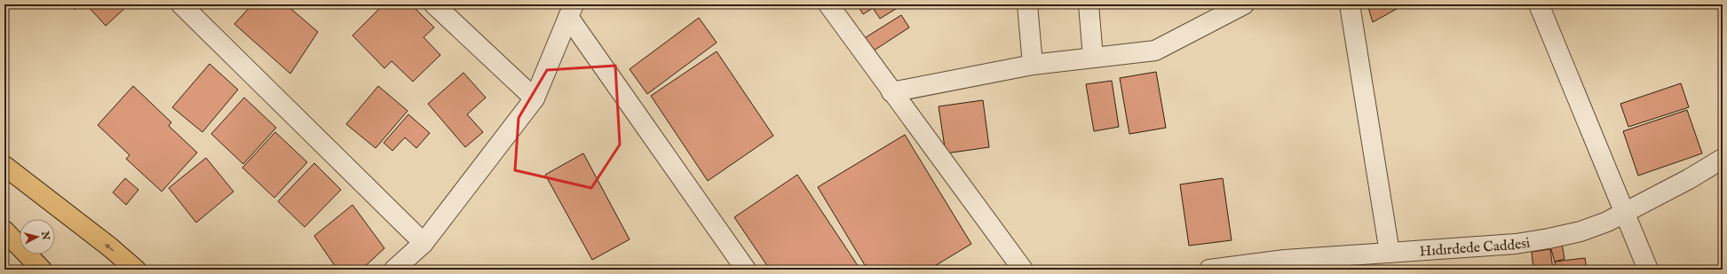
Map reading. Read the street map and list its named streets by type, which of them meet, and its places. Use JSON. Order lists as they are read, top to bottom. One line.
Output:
{"streets":{"street":["Hıdırdede Caddesi"]},"north":"right"}
